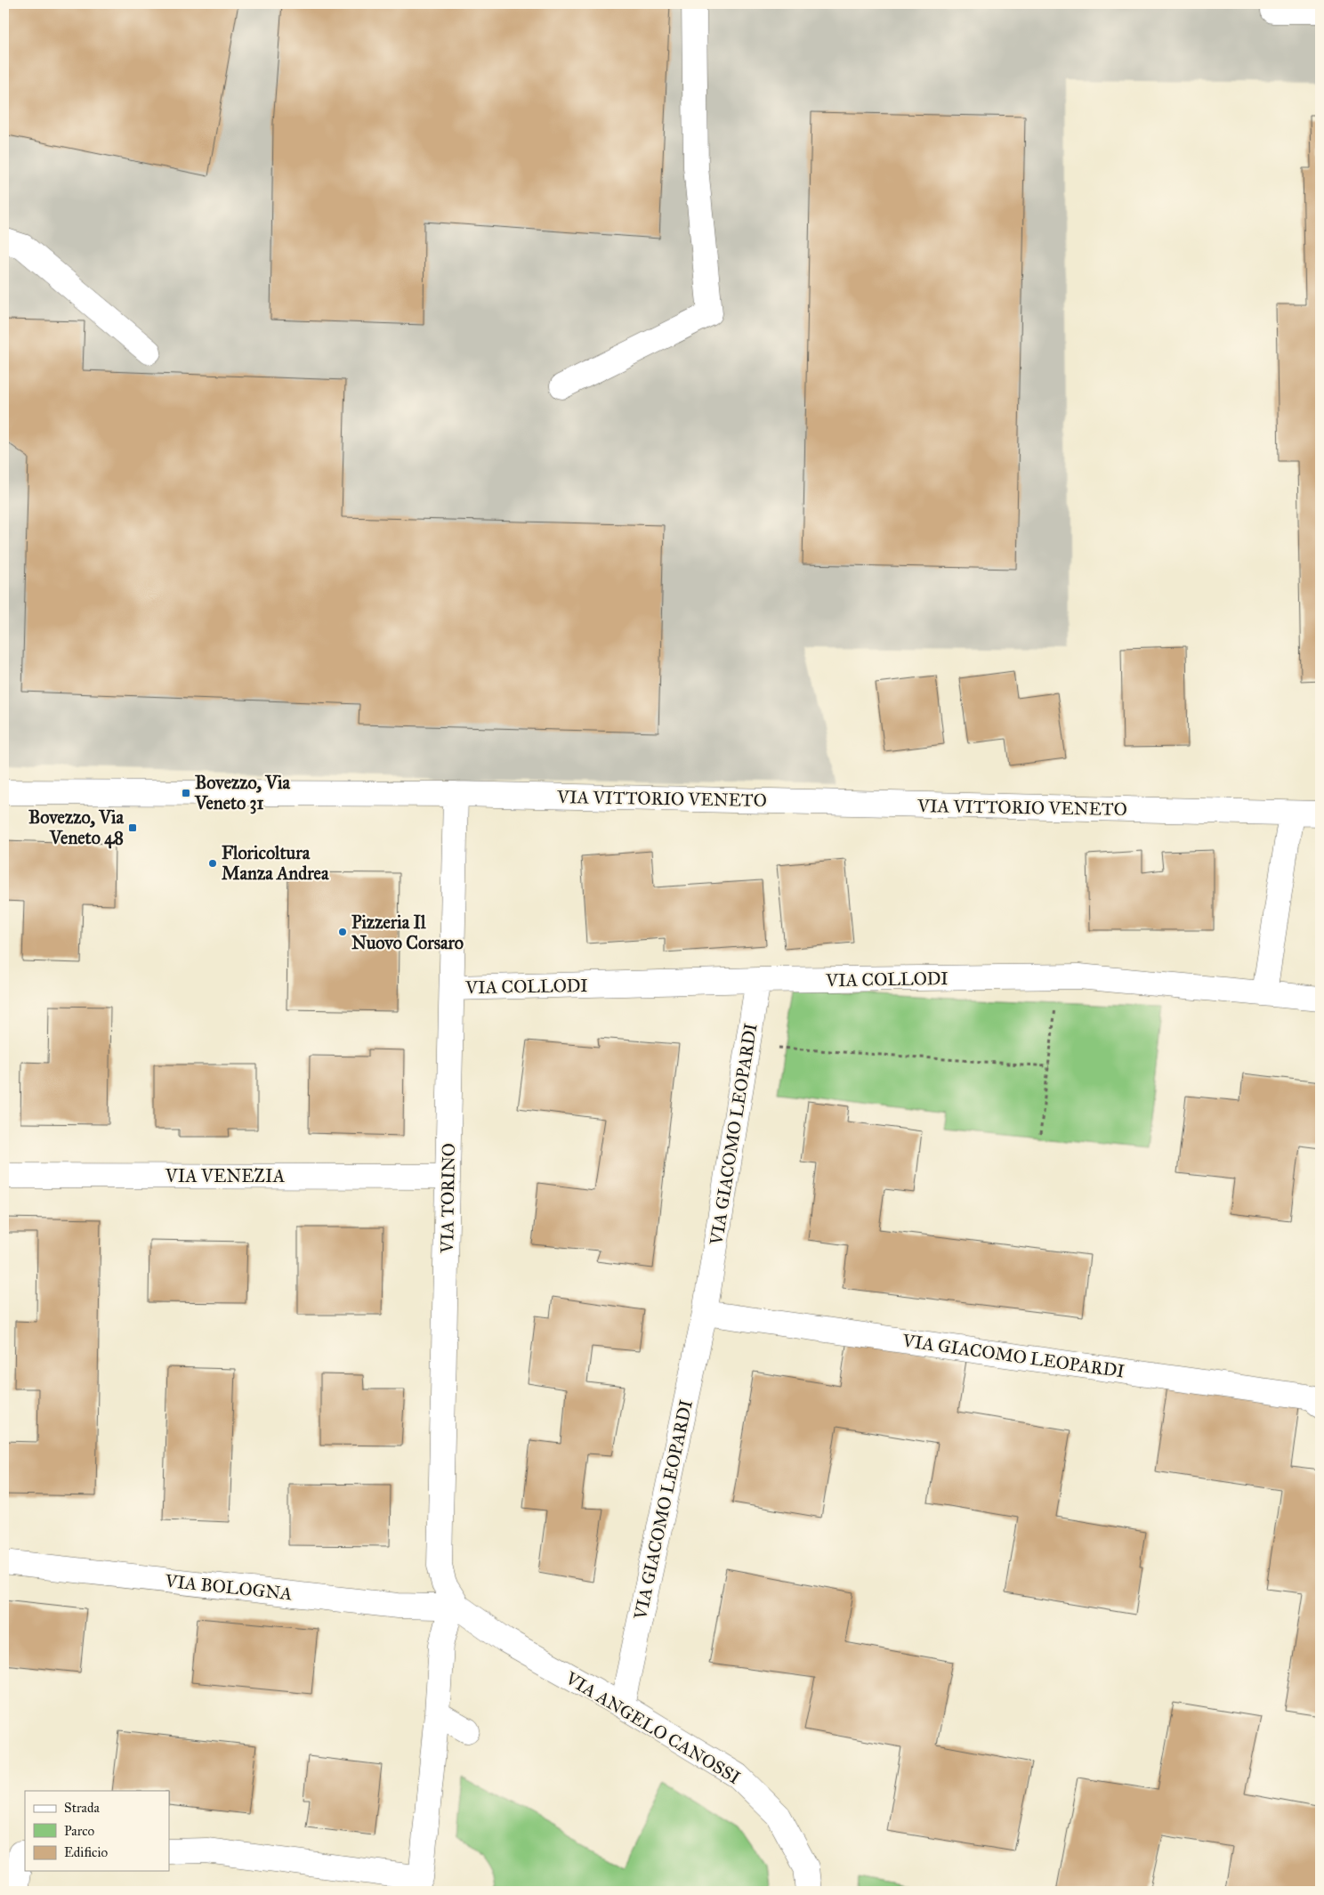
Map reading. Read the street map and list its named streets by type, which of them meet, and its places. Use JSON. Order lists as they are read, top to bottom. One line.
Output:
{"streets":{"street":["VIA VITTORIO VENETO","VIA COLLODI","VIA GIACOMO LEOPARDI","VIA VENEZIA","VIA TORINO","VIA BOLOGNA","VIA ANGELO CANOSSI"]},"crossings":[["VIA VITTORIO VENETO","VIA TORINO"],["VIA COLLODI","VIA GIACOMO LEOPARDI"],["VIA COLLODI","VIA TORINO"],["VIA GIACOMO LEOPARDI","VIA ANGELO CANOSSI"],["VIA VENEZIA","VIA TORINO"],["VIA TORINO","VIA BOLOGNA"],["VIA TORINO","VIA ANGELO CANOSSI"],["VIA BOLOGNA","VIA ANGELO CANOSSI"]],"places":{"transit":["Bovezzo, Via Veneto 31","Bovezzo, Via Veneto 48"],"other":["Floricoltura Manza Andrea","Pizzeria Il Nuovo Corsaro"]},"legend":["Strada","Parco","Edificio"]}
